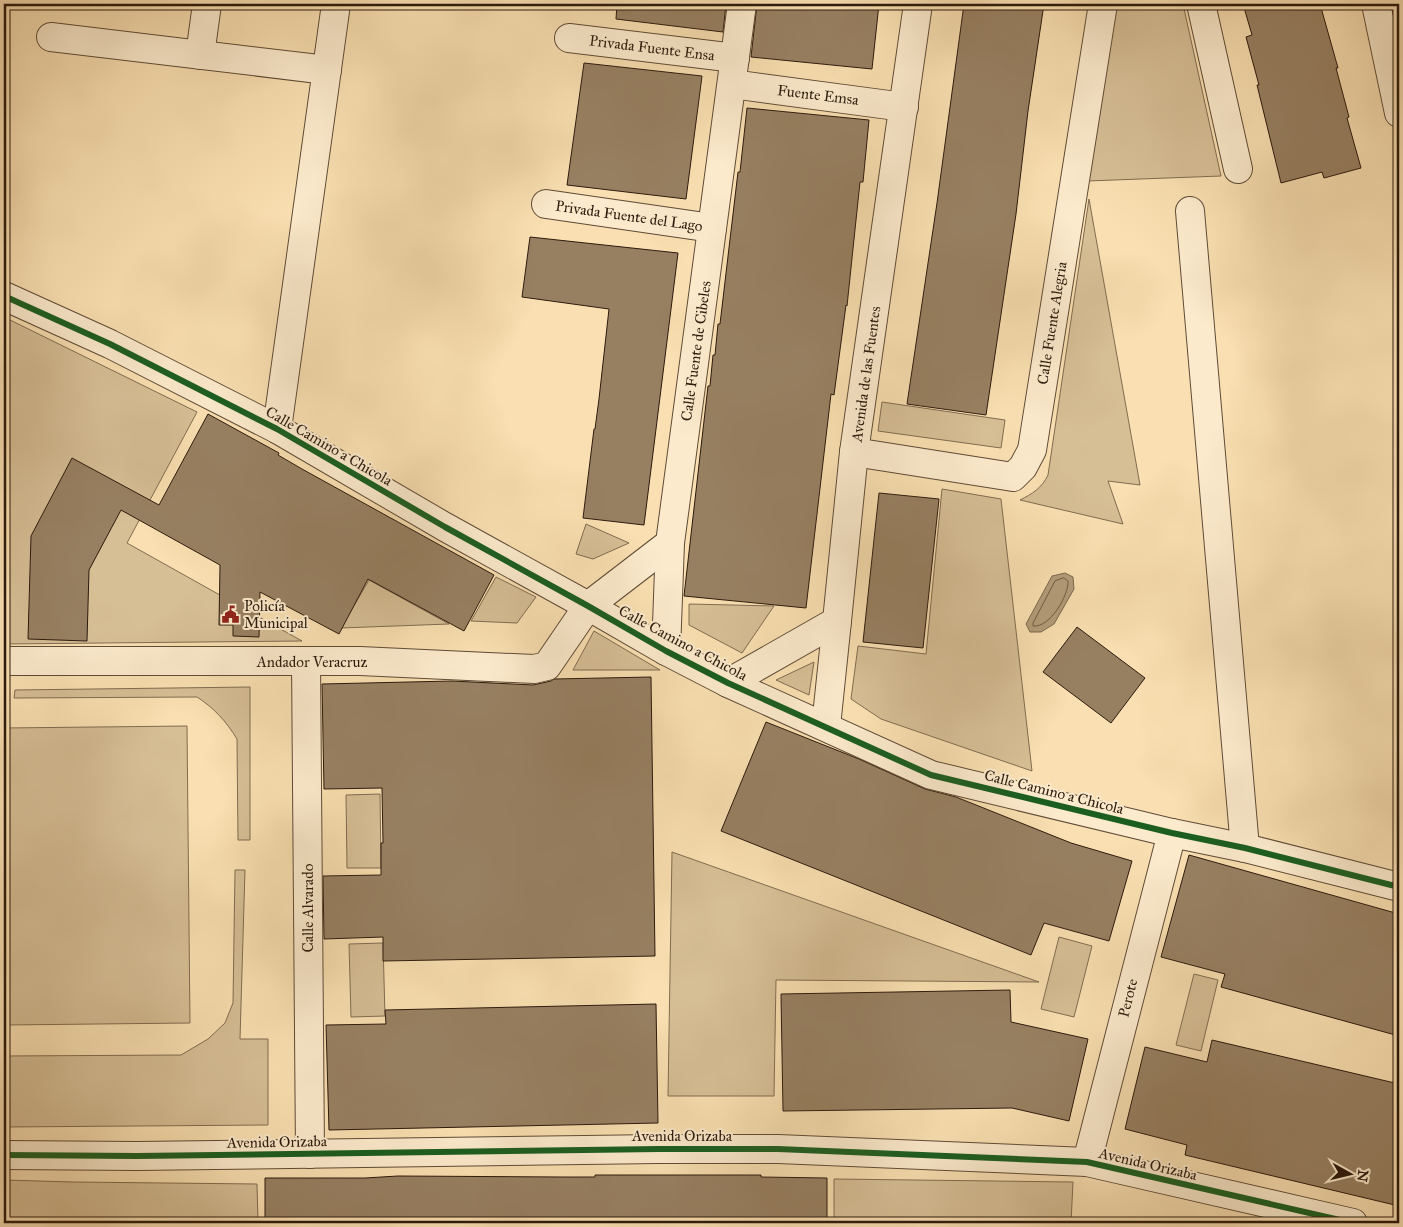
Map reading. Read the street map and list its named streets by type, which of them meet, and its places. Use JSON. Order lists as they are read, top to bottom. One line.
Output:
{"streets":{"street":["Privada Fuente Ensa","Fuente Emsa","Privada Fuente del Lago","Calle Fuente Alegria","Calle Fuente de Cibeles","Avenida de las Fuentes","Calle Camino a Chicola","Andador Veracruz","Calle Alvarado","Perote","Avenida Orizaba"]},"crossings":[["Privada Fuente Ensa","Calle Fuente de Cibeles"],["Fuente Emsa","Calle Fuente de Cibeles"],["Fuente Emsa","Avenida de las Fuentes"],["Privada Fuente del Lago","Calle Fuente de Cibeles"],["Calle Fuente Alegria","Avenida de las Fuentes"],["Calle Fuente de Cibeles","Calle Camino a Chicola"],["Avenida de las Fuentes","Calle Camino a Chicola"],["Calle Camino a Chicola","Andador Veracruz"],["Calle Camino a Chicola","Perote"],["Andador Veracruz","Calle Alvarado"],["Calle Alvarado","Avenida Orizaba"],["Perote","Avenida Orizaba"]],"places":{"public building":["Policía Municipal"]},"north":"right"}
